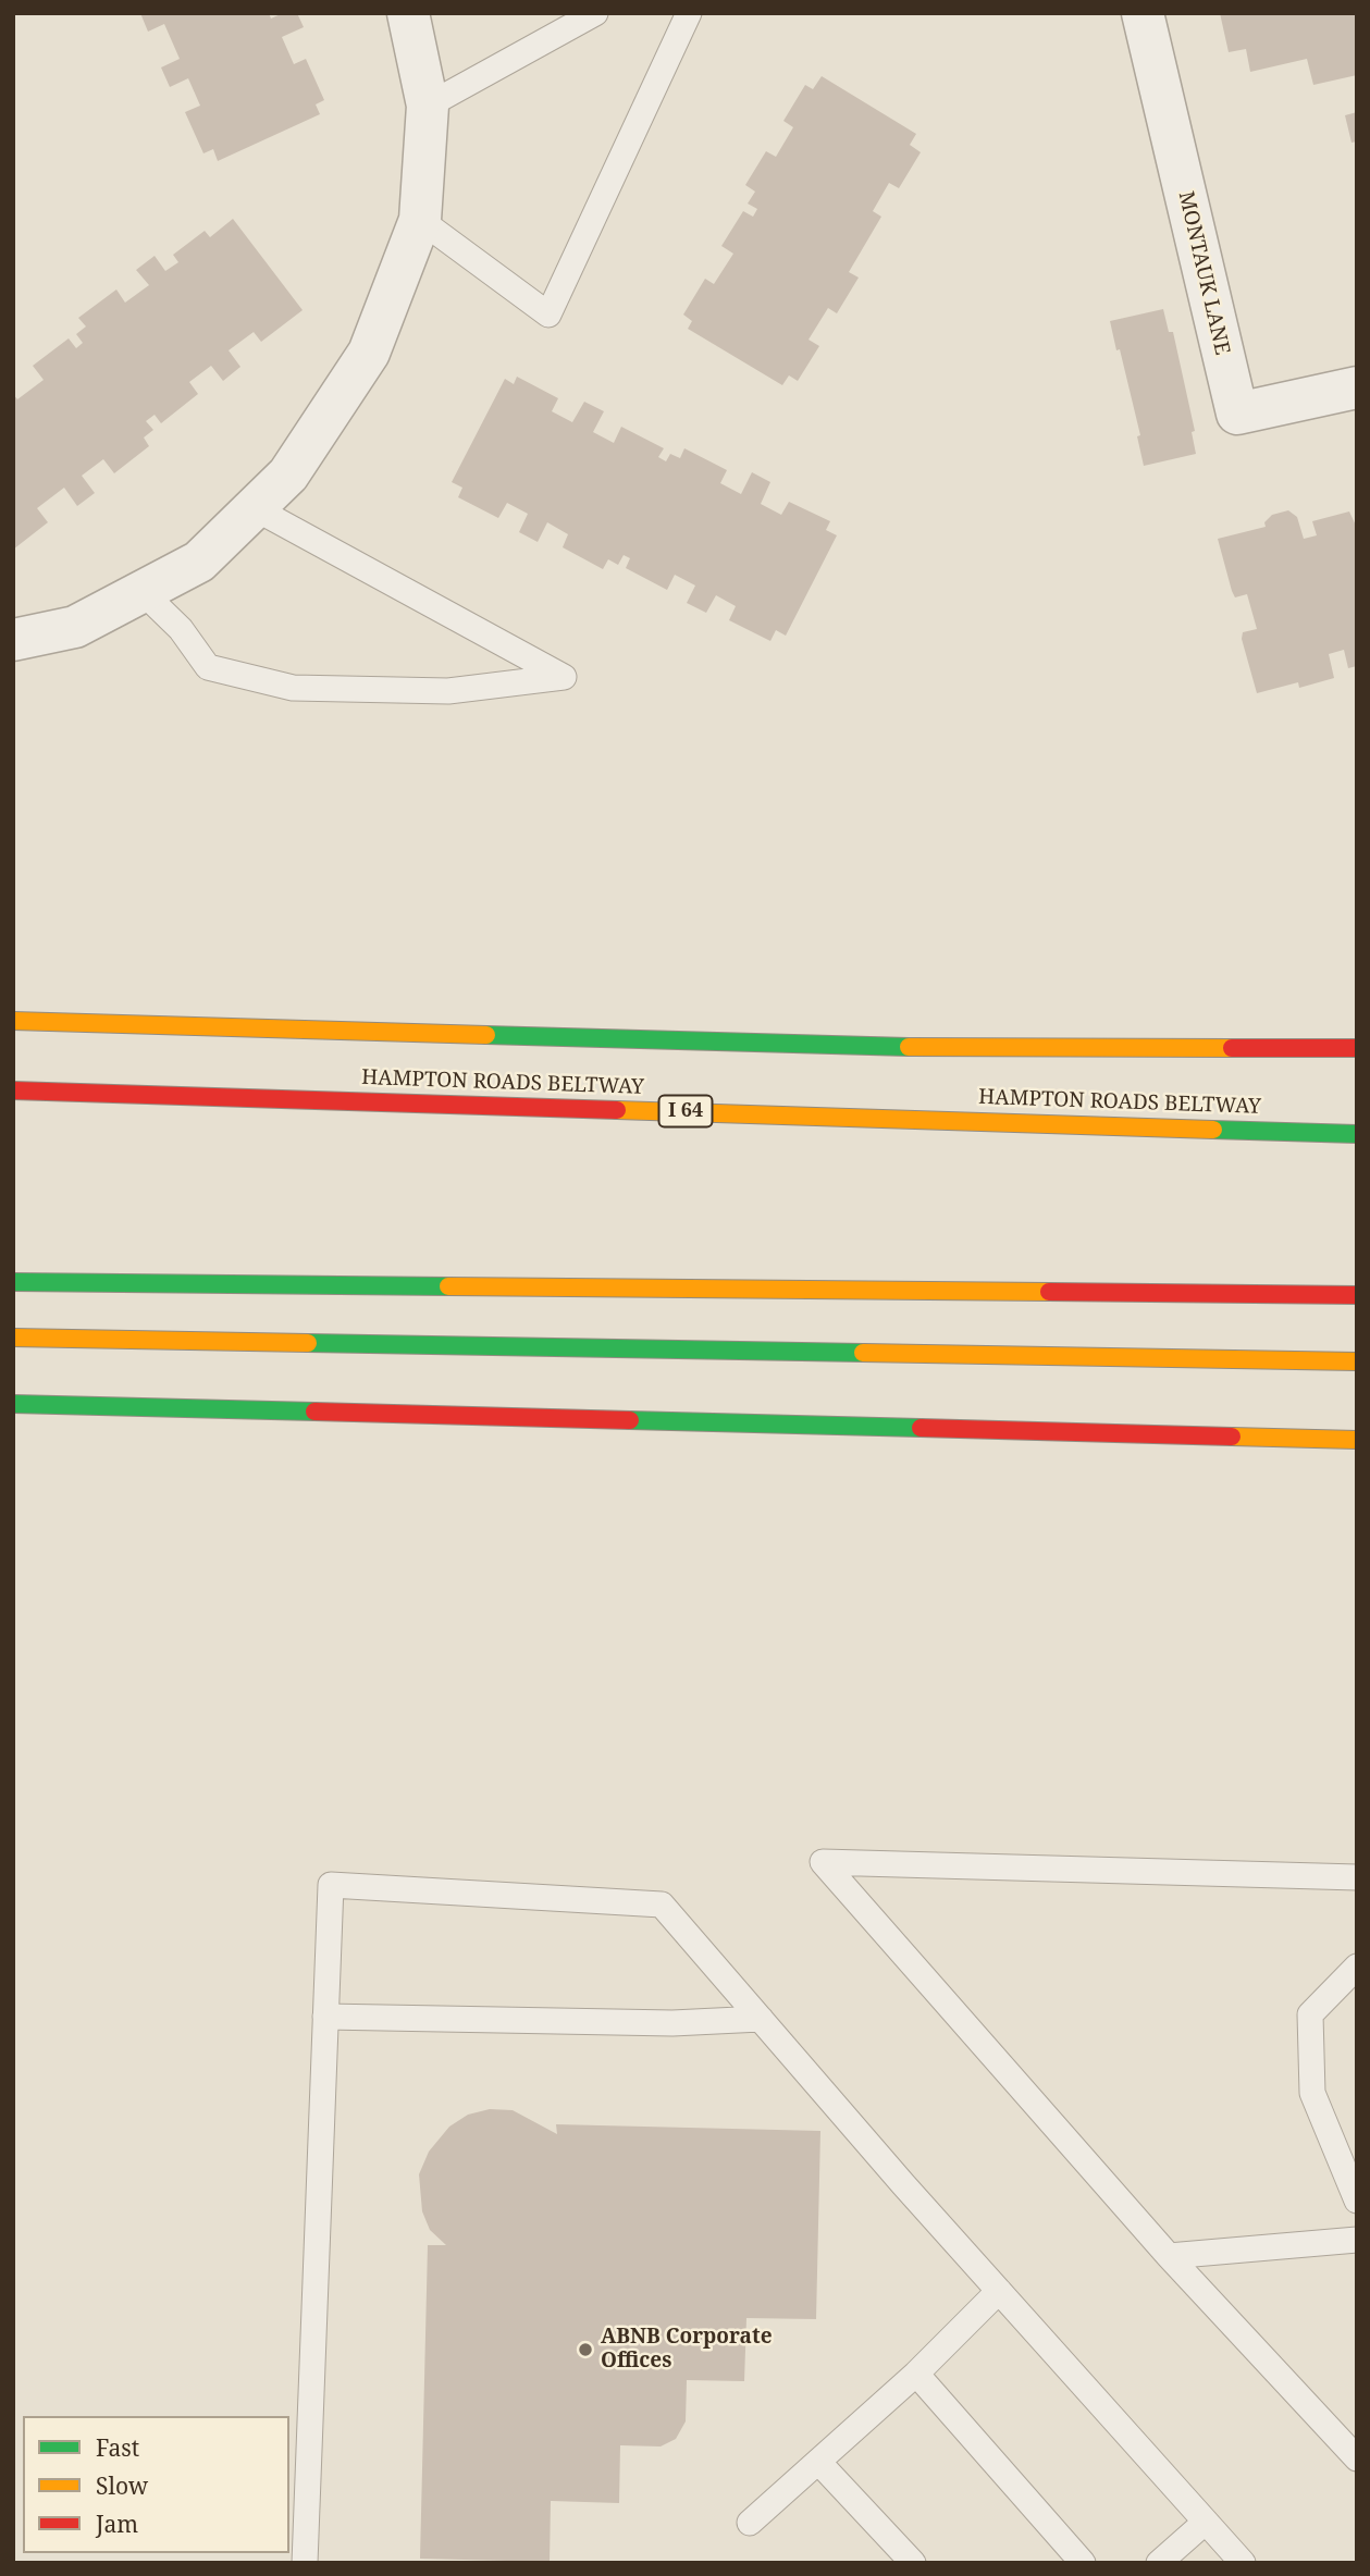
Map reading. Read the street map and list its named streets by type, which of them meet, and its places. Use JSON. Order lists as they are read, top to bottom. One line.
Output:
{"streets":{"highway":["HAMPTON ROADS BELTWAY","I 64"],"street":["MONTAUK LANE"]},"places":["ABNB Corporate Offices"],"legend":["Fast","Slow","Jam"]}
